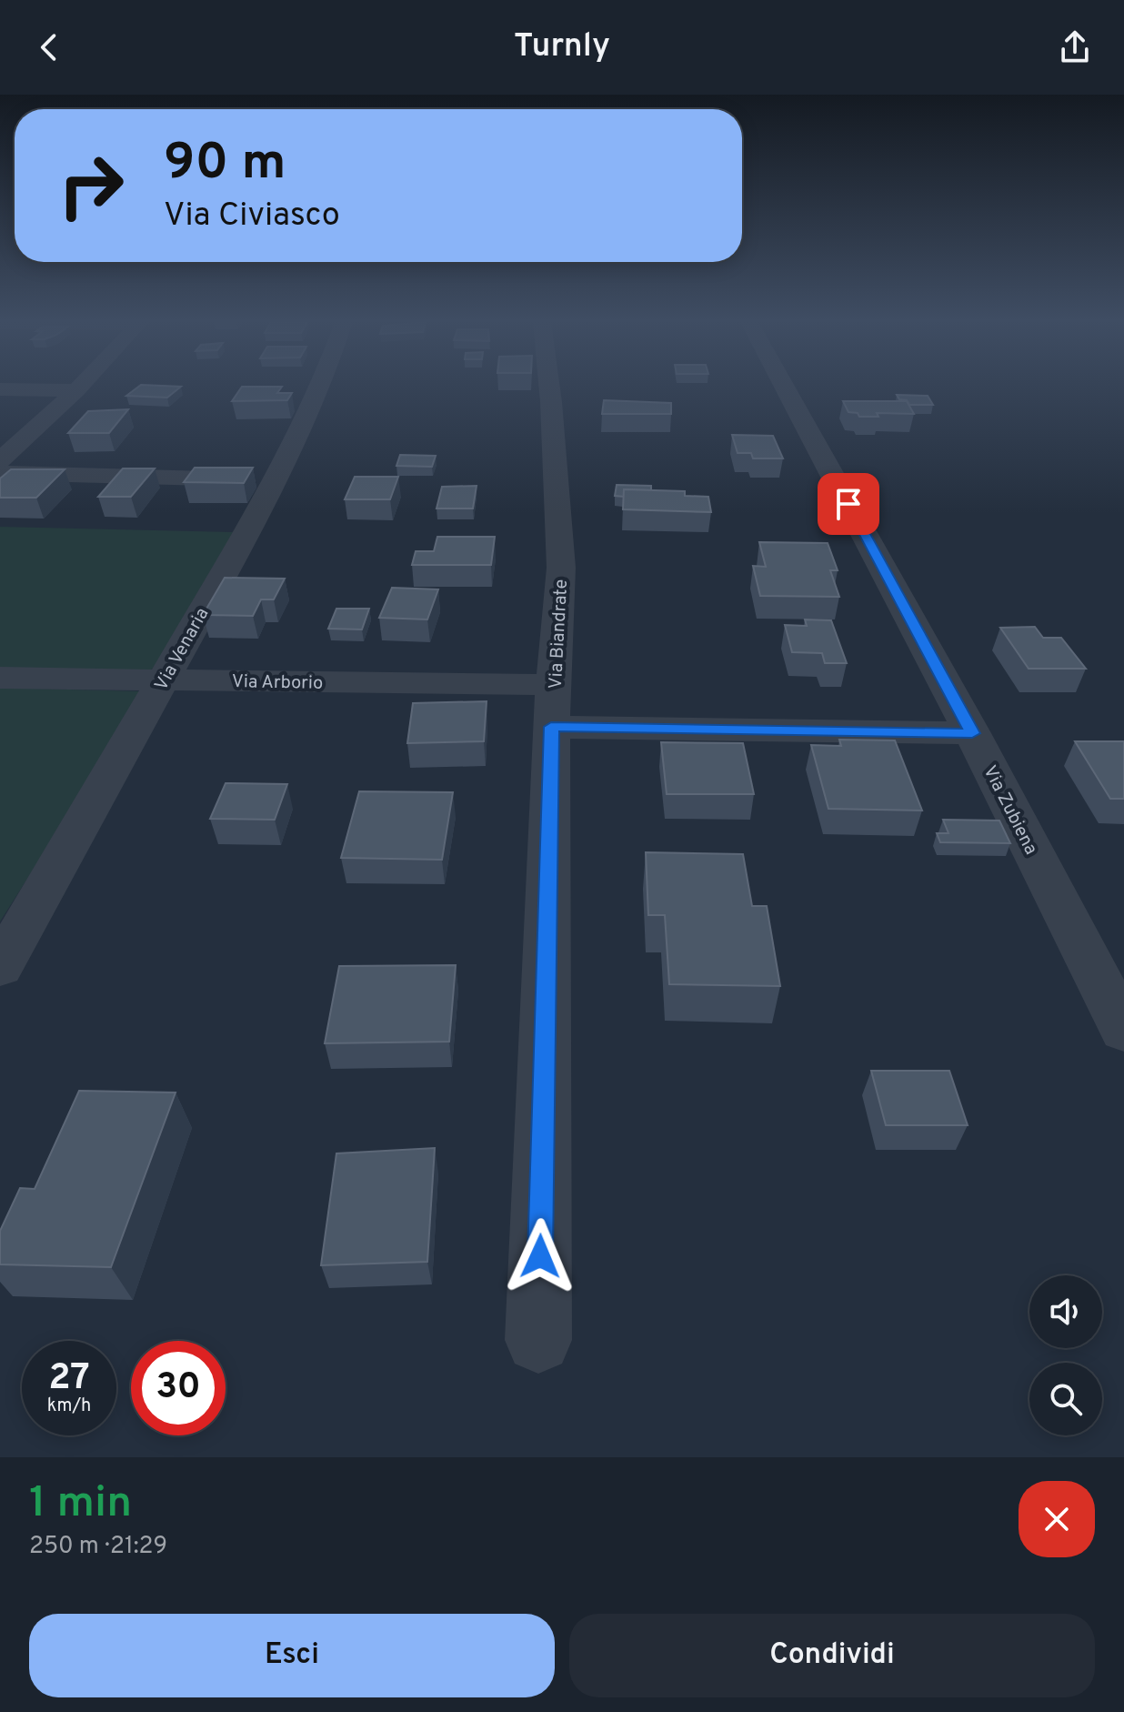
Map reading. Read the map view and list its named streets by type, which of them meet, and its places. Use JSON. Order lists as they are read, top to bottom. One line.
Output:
{"streets":{"street":["Via Biandrate","Via Venaria","Via Arborio","Via Zubiena"]},"crossings":[["Via Biandrate","Via Arborio"],["Via Venaria","Via Arborio"],["Via Arborio","Via Zubiena"]],"page":{"header":"Turnly","turn":["90 m","Via Civiasco"],"speed":"27 km/h","limit":"30","heading":["1 min","250 m · 21:29"],"buttons":["Esci","Condividi"]}}
